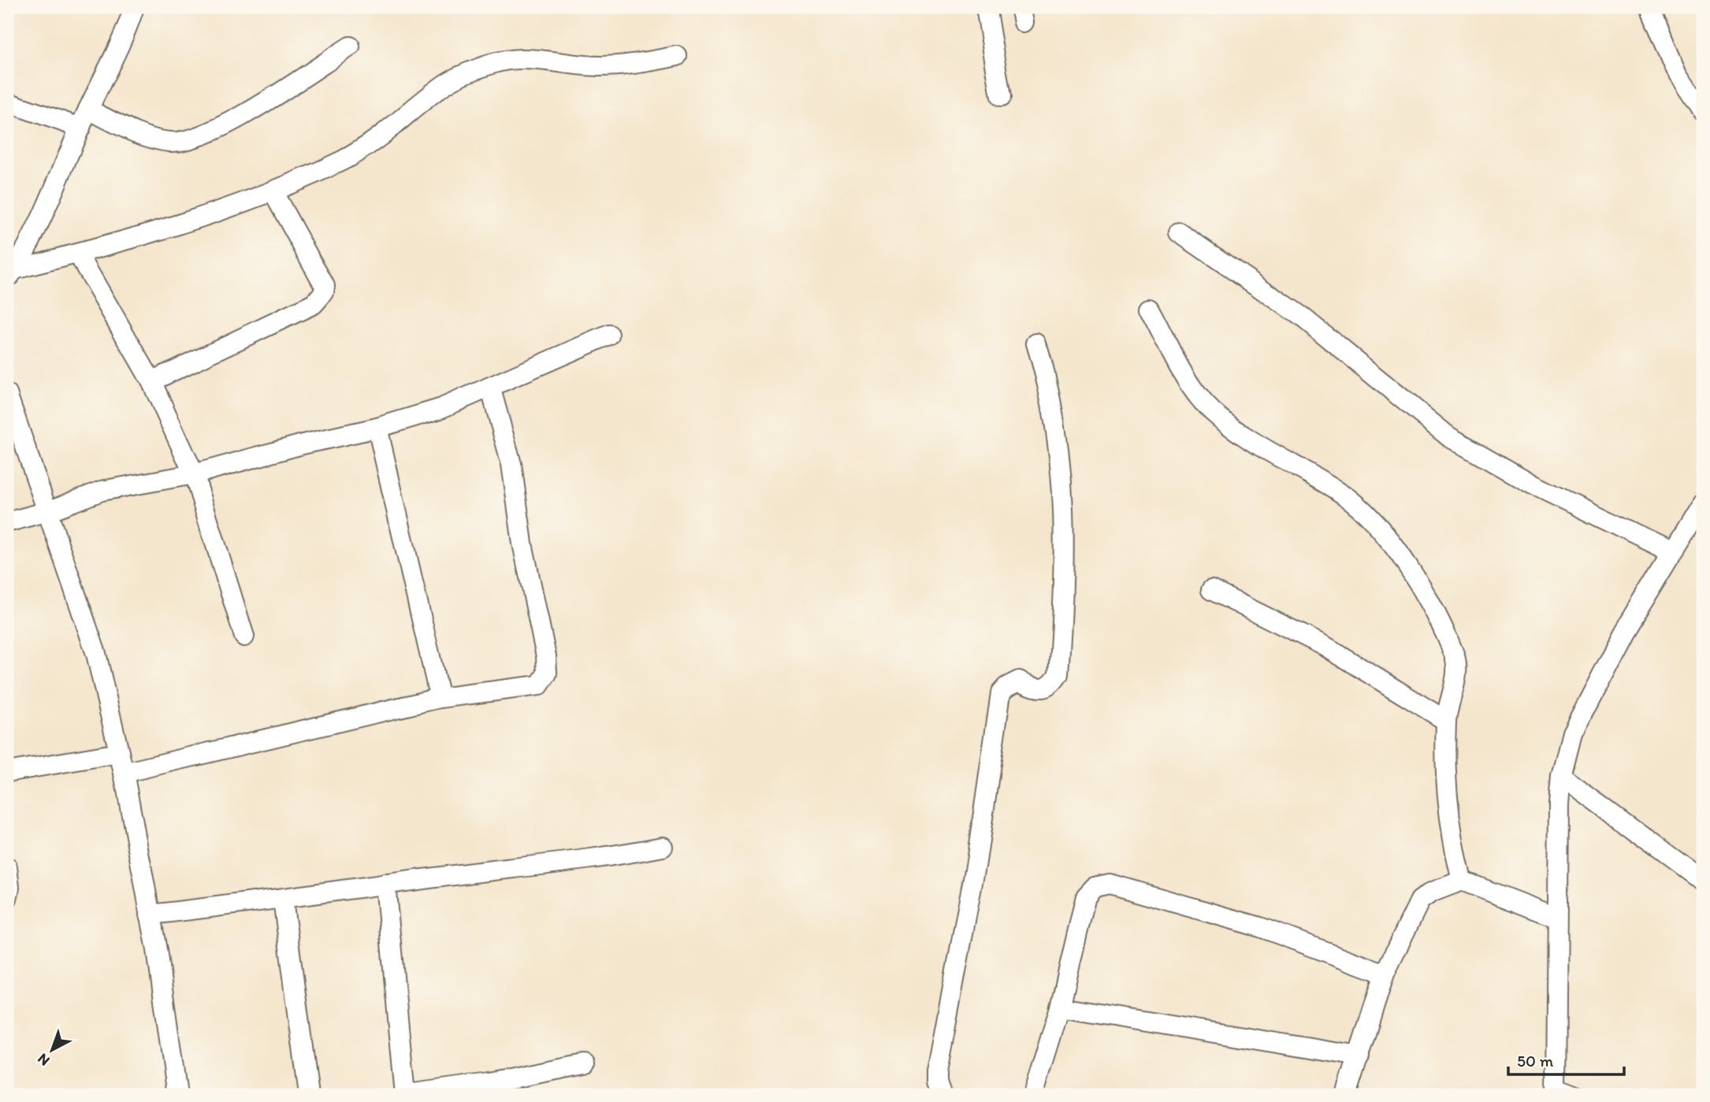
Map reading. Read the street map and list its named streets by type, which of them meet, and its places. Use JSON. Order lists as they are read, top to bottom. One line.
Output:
{"scale_bar":"50 m","north":"bottom left"}
